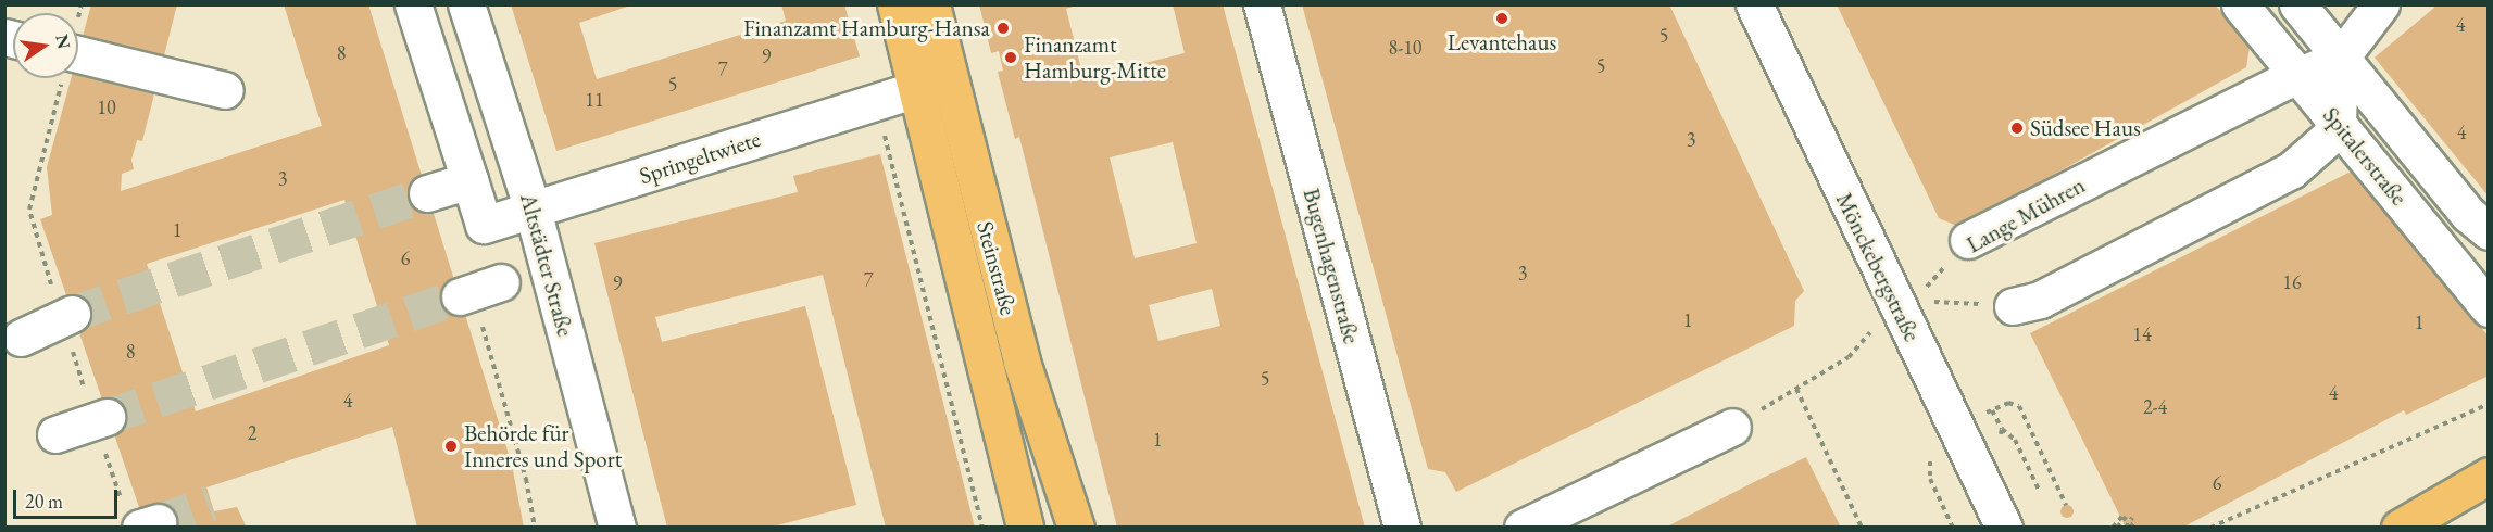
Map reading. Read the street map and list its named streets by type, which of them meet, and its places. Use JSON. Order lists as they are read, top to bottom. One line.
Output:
{"streets":{"main road":["Steinstraße"],"street":["Spitalerstraße","Springeltwiete","Lange Mühren","Altstädter Straße","Bugenhagenstraße","Mönckebergstraße"]},"crossings":[["Spitalerstraße","Lange Mühren"],["Springeltwiete","Altstädter Straße"],["Springeltwiete","Steinstraße"]],"places":["Levantehaus","Finanzamt Hamburg-Hansa","Finanzamt Hamburg-Mitte","Südsee Haus","Behörde für Inneres und Sport"],"house_numbers":["4","5","8-10","8","9","5","7","5","11","10","4","3","3","1","6","3","7","16","9","1","1","14","8","5","4","4","2-4","2","1","6"],"scale_bar":"20 m","north":"right"}
